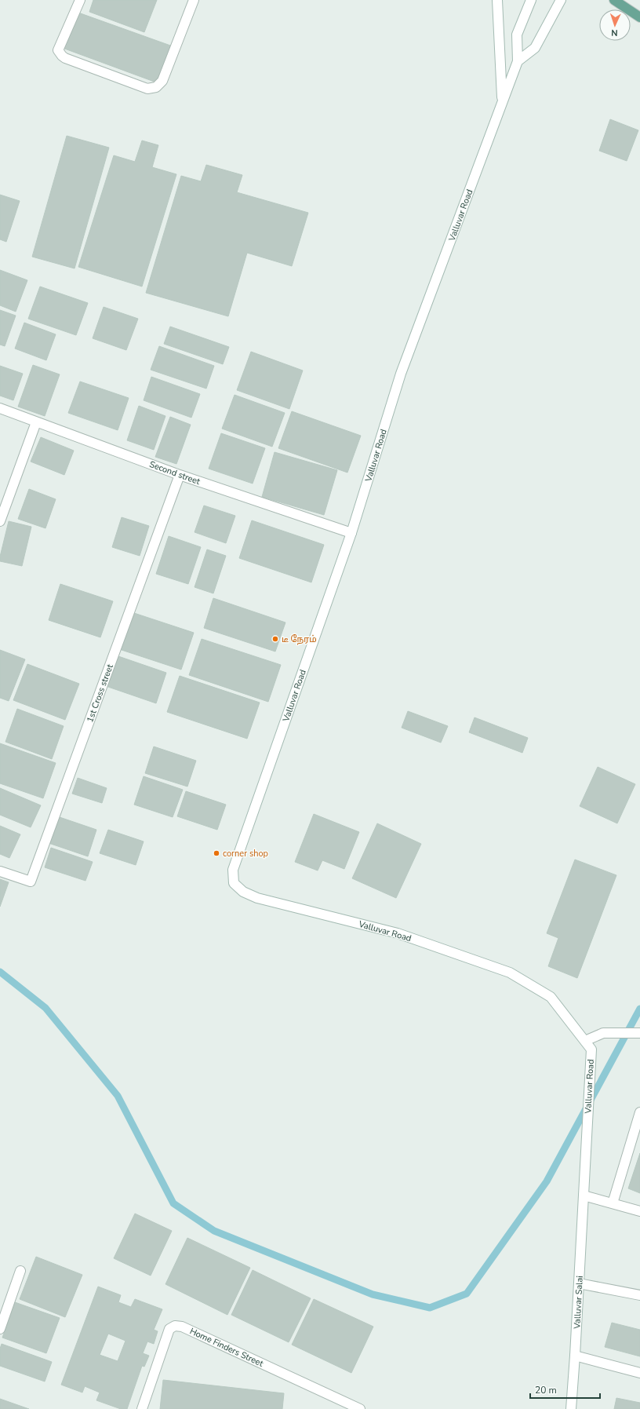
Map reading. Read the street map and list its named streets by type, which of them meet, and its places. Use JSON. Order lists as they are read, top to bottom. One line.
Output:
{"streets":{"main road":["Valluvar Road","Second street","1st Cross street","Valluvar Salai","Home Finders Street"]},"crossings":[["Valluvar Road","Second street"],["Valluvar Road","Valluvar Salai"],["Second street","1st Cross street"]],"places":["டீ நேரம்","corner shop"],"scale_bar":"20 m","north":"bottom"}
